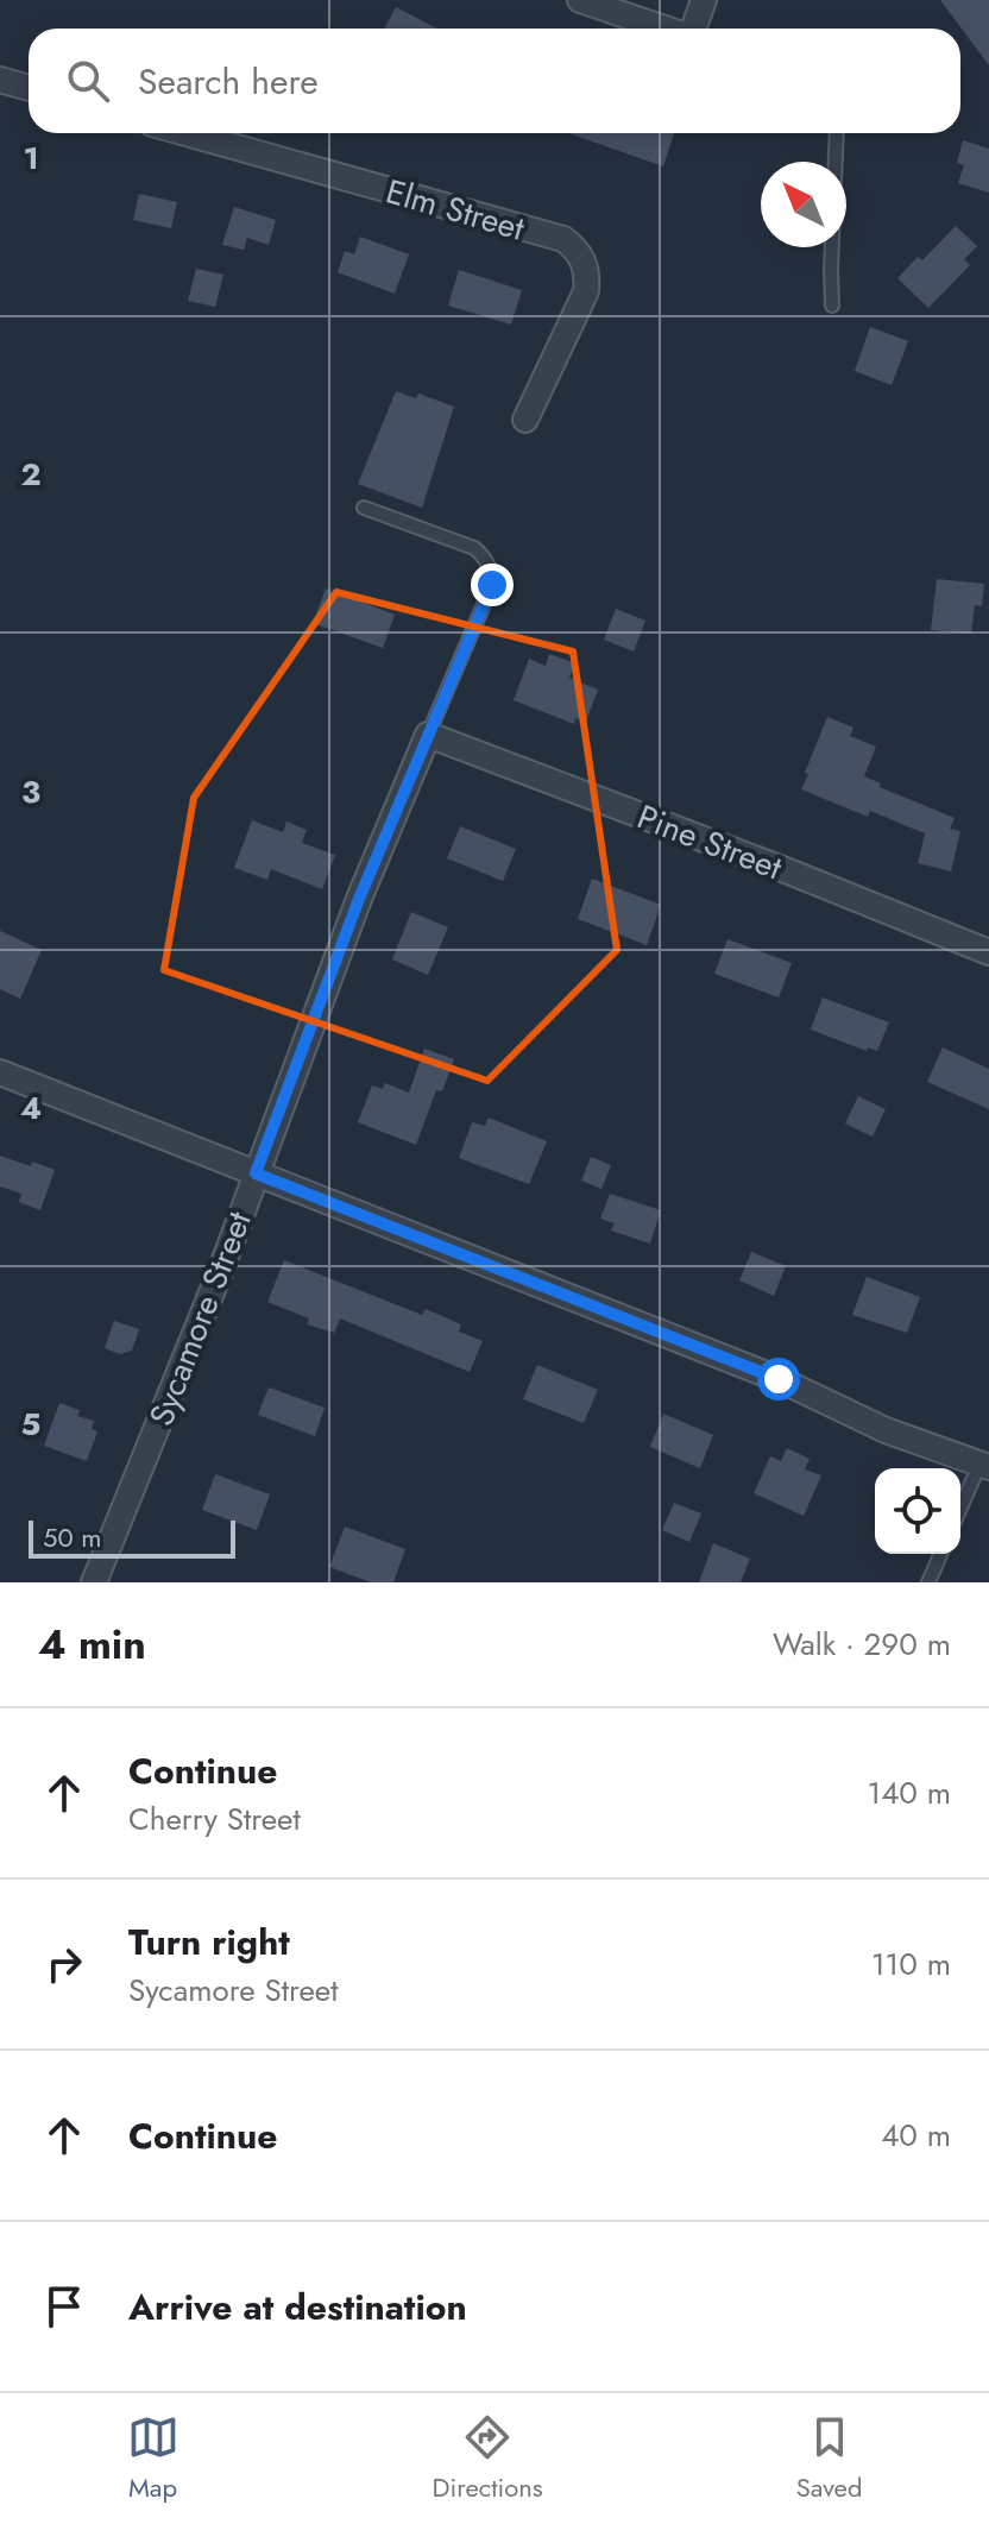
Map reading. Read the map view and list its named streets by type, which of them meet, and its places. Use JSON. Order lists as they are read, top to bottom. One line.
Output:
{"streets":{"street":["Elm Street","Pine Street","Sycamore Street"]},"crossings":[["Pine Street","Sycamore Street"]],"scale_bar":"50 m","north":"top left","page":{"search":"Search here","scale":"50 m","heading":["4 min","Walk · 290 m"],"list":[["Continue","Cherry Street","140 m"],["Turn right","Sycamore Street","110 m"],["Continue","40 m"],"Arrive at destination"],"nav":["Map","Directions","Saved"]},"grid":{"rows":["1","2","3","4","5"]}}
